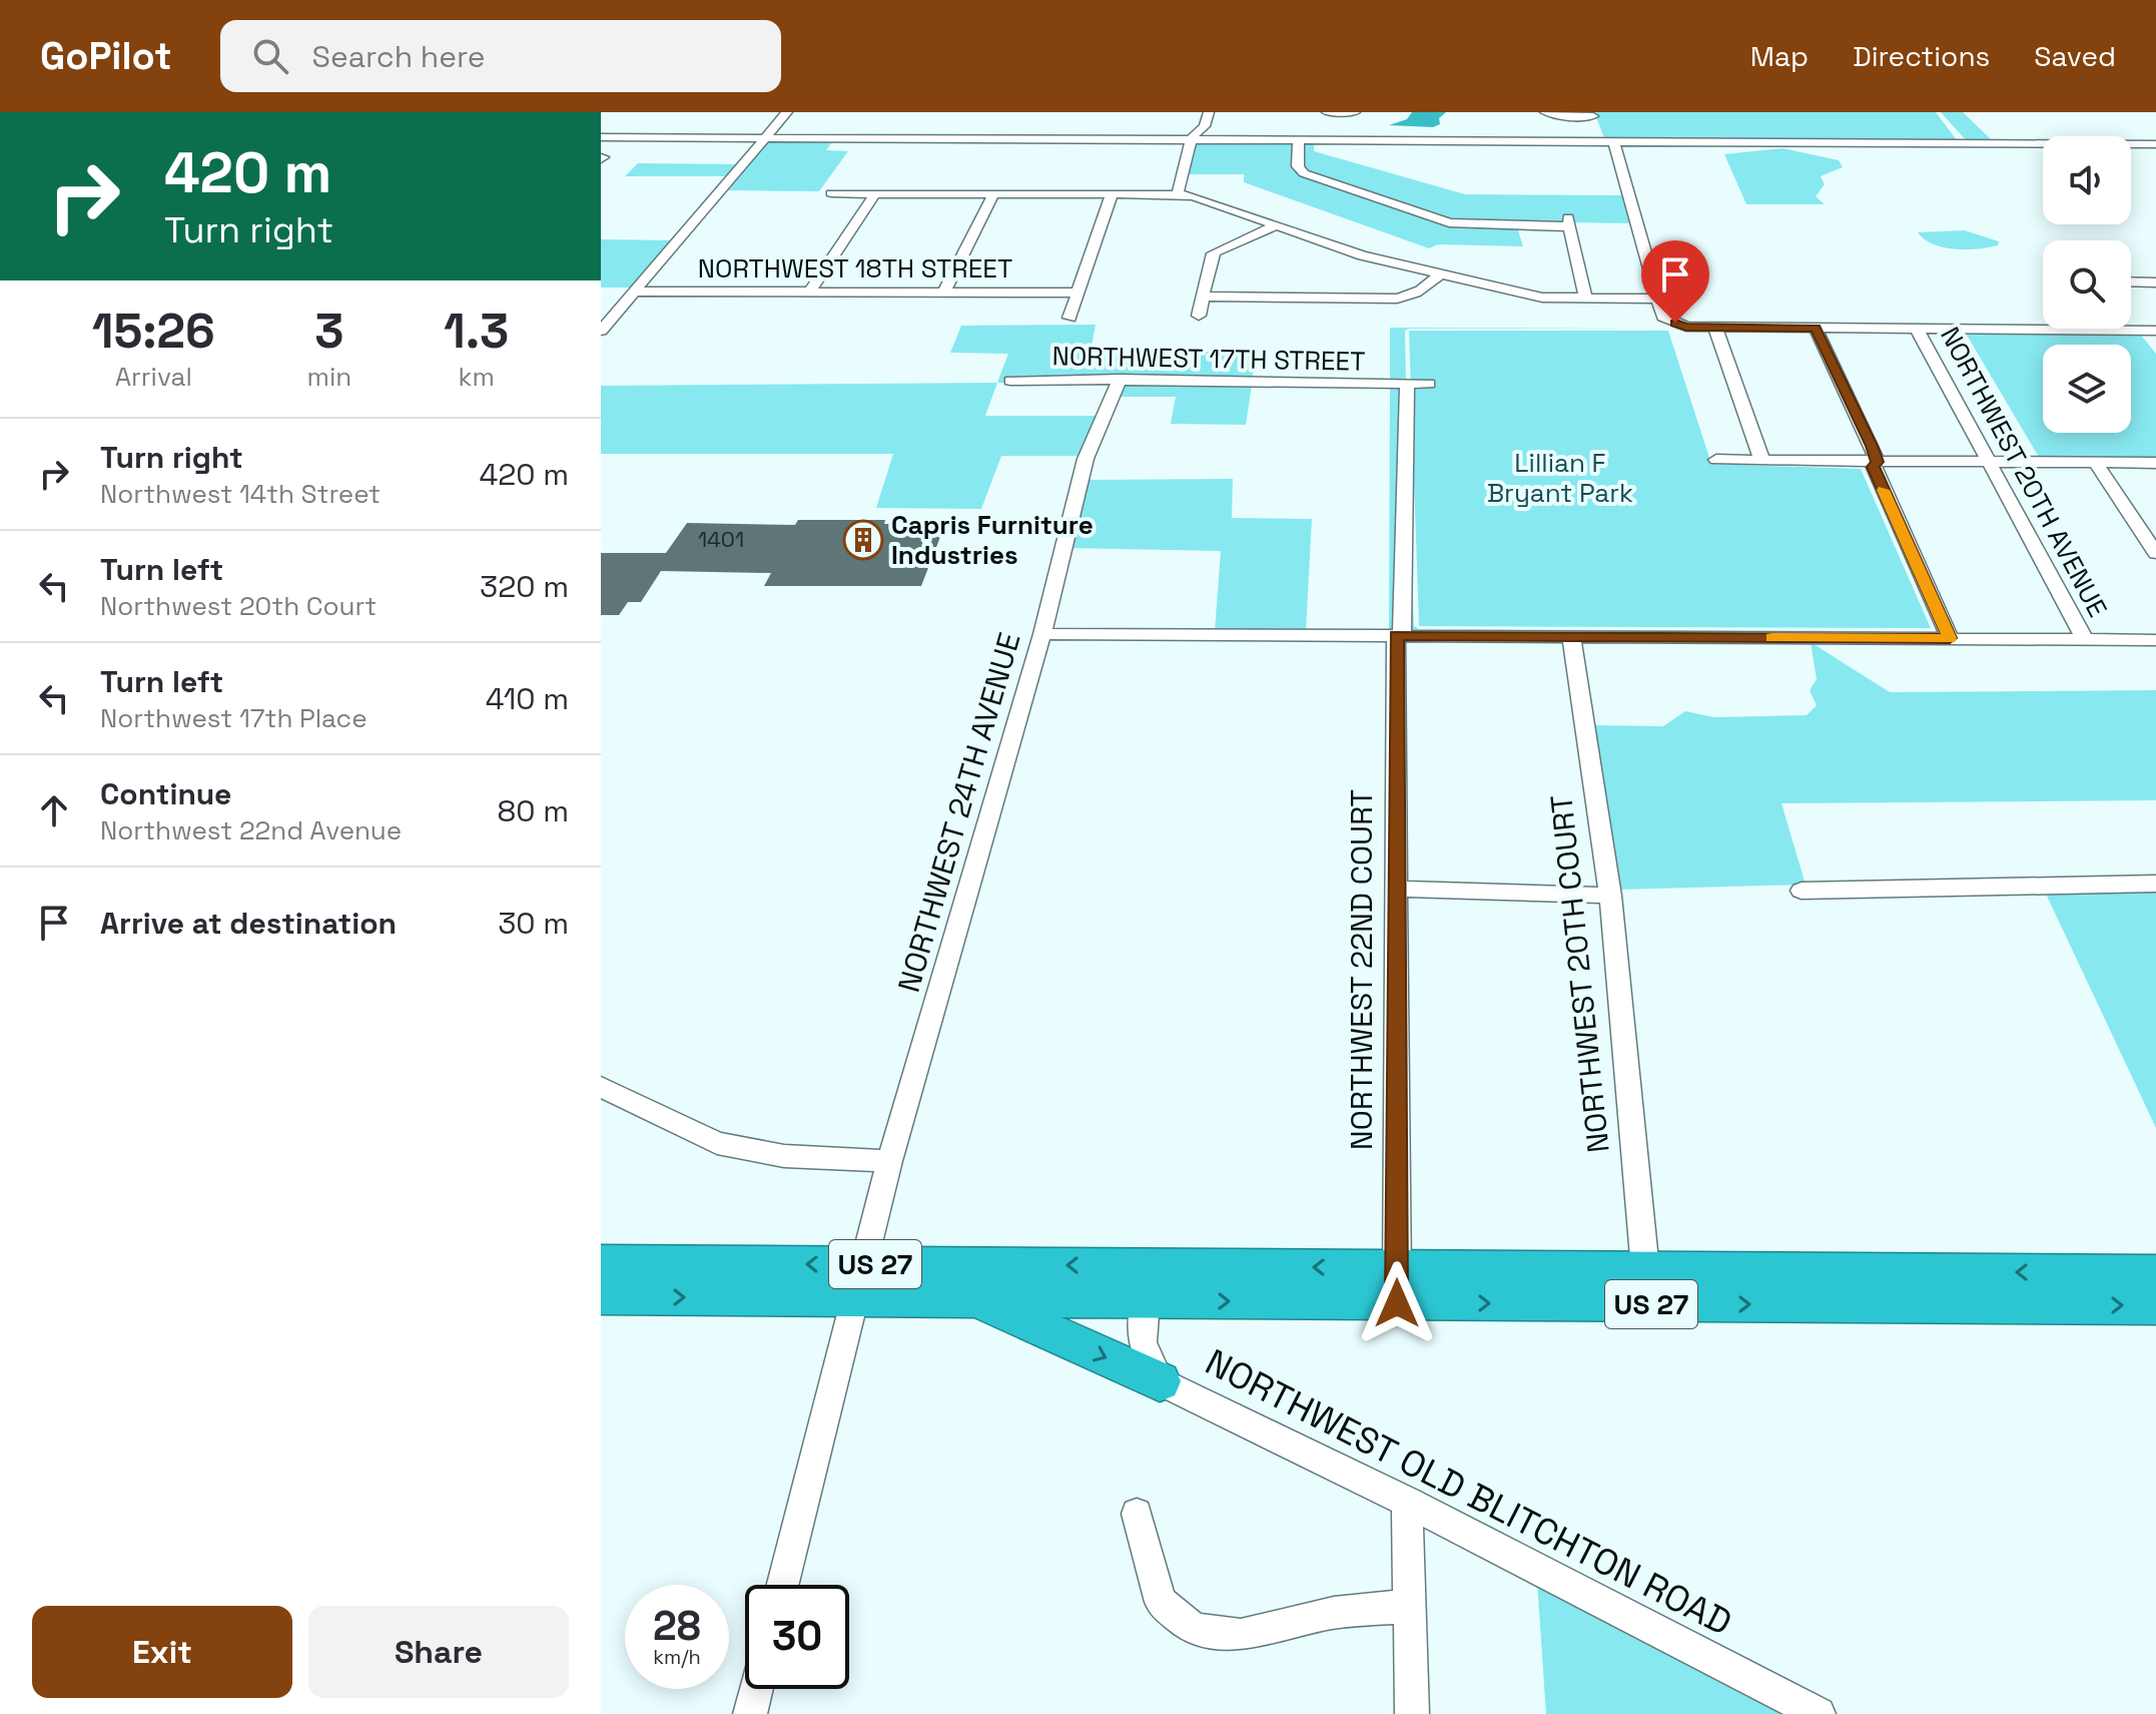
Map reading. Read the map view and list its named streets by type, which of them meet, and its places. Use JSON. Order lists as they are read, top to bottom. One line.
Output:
{"streets":{"highway":["US 27"],"street":["NORTHWEST 18TH STREET","NORTHWEST 17TH STREET","NORTHWEST 20TH AVENUE","NORTHWEST 24TH AVENUE","NORTHWEST 22ND COURT","NORTHWEST 20TH COURT","NORTHWEST OLD BLITCHTON ROAD"]},"crossings":[["NORTHWEST 17TH STREET","NORTHWEST 24TH AVENUE"],["NORTHWEST 17TH STREET","NORTHWEST 22ND COURT"],["NORTHWEST 24TH AVENUE","US 27"],["NORTHWEST 22ND COURT","US 27"],["NORTHWEST 20TH COURT","US 27"],["US 27","NORTHWEST OLD BLITCHTON ROAD"]],"parks":["Lillian F Bryant Park"],"places":{"building":["Capris Furniture Industries"]},"house_numbers":["1401"],"page":{"header":"GoPilot","search":"Search here","nav":["Map","Directions","Saved"],"turn":["420 m","Turn right"],"eta":["15:26","Arrival","3","min","1.3","km"],"list":[{"name":"Turn right","note":"Northwest 14th Street","value":"420 m"},{"name":"Turn left","note":"Northwest 20th Court","value":"320 m"},{"name":"Turn left","note":"Northwest 17th Place","value":"410 m"},{"name":"Continue","note":"Northwest 22nd Avenue","value":"80 m"},{"name":"Arrive at destination","value":"30 m"}],"speed":"28 km/h","limit":"30","buttons":["Exit","Share"]}}
